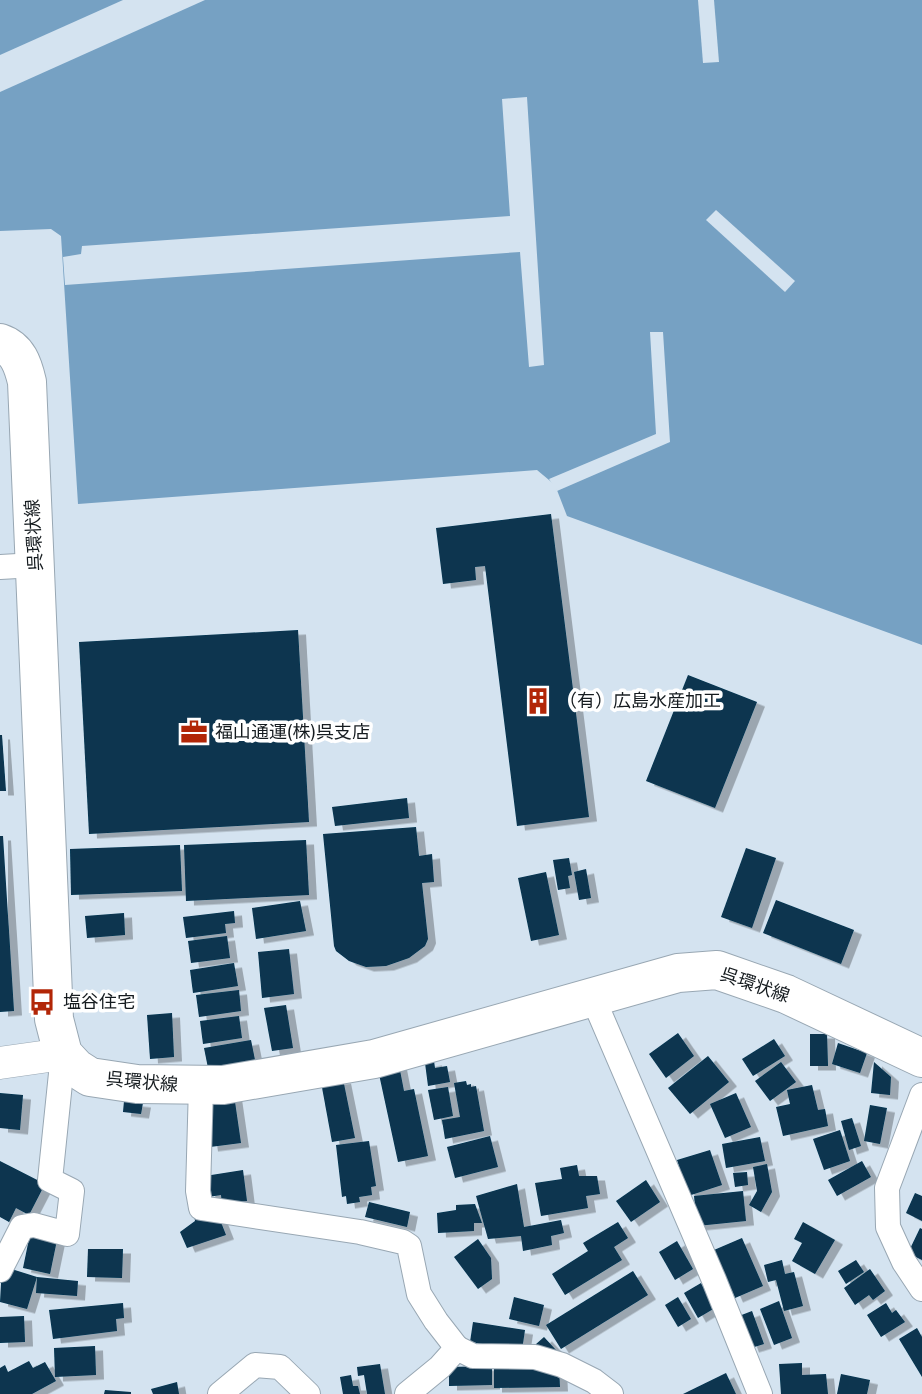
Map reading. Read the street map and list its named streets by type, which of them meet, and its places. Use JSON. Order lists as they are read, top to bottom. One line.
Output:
{"streets":{"main road":["呉環状線"]},"places":{"building":["（有）広島水産加工"],"office":["福山通運(株)呉支店"],"bus stop":["塩谷住宅"]}}
